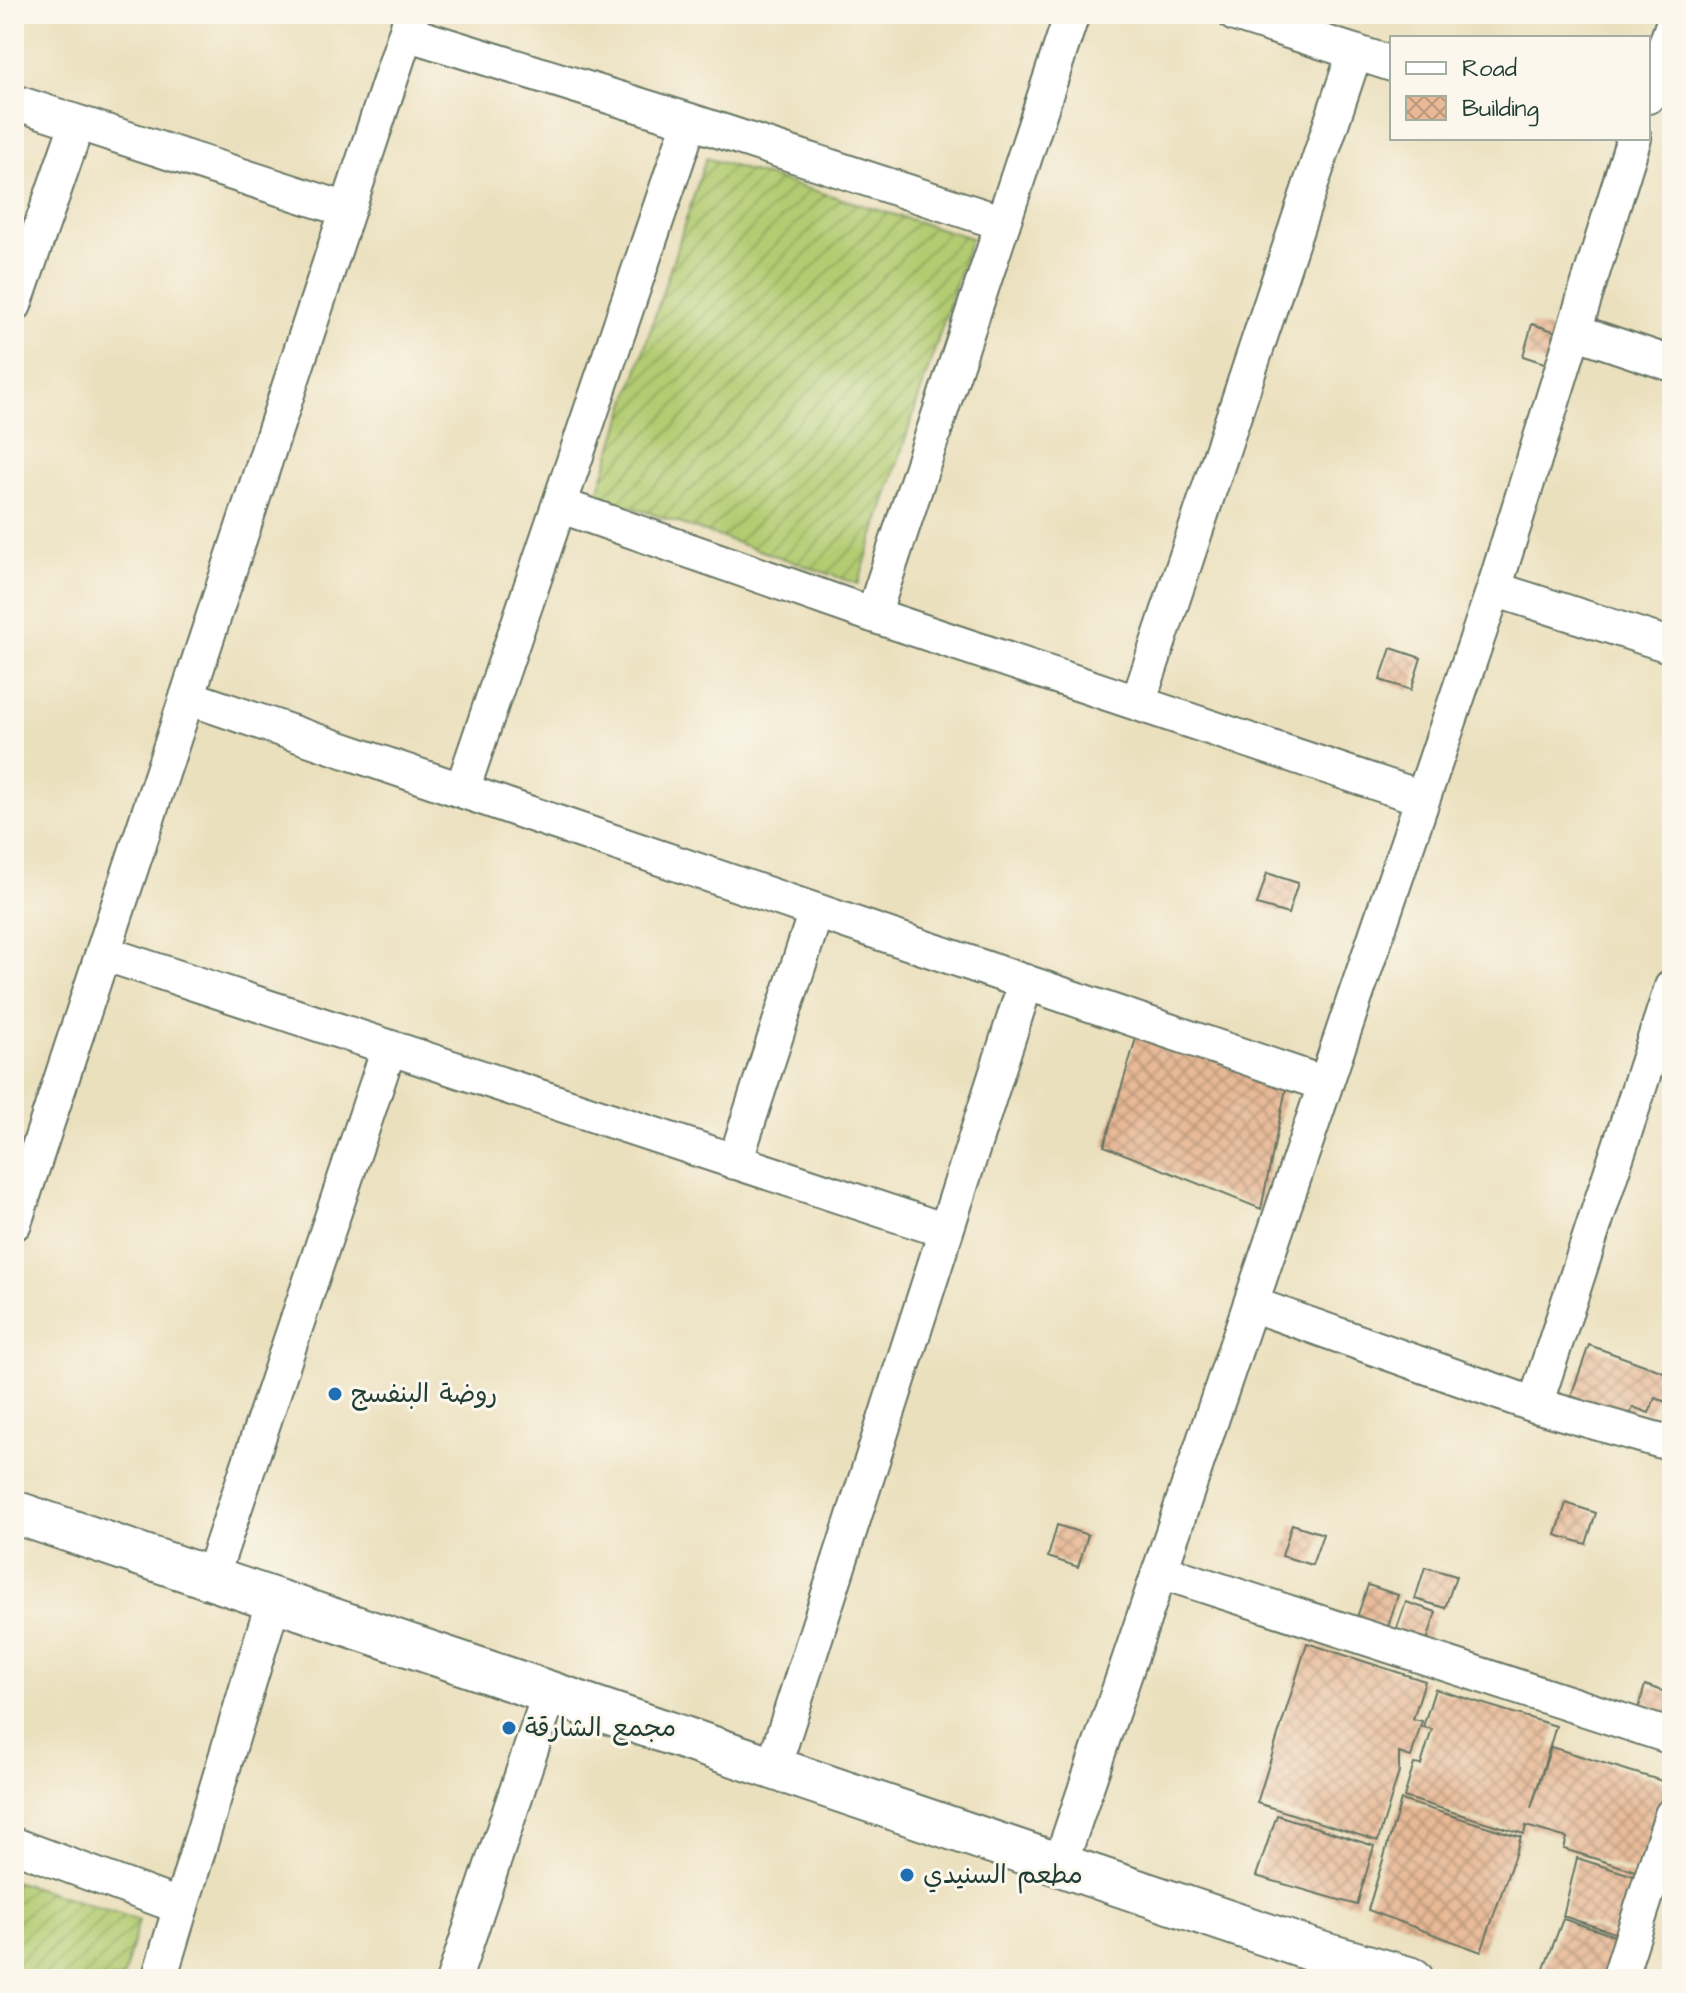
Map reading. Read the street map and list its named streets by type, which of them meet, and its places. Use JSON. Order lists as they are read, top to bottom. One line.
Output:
{"places":["روضة البنفسج","مجمع الشارقة","مطعم السنيدي"],"legend":["Road","Building"]}
